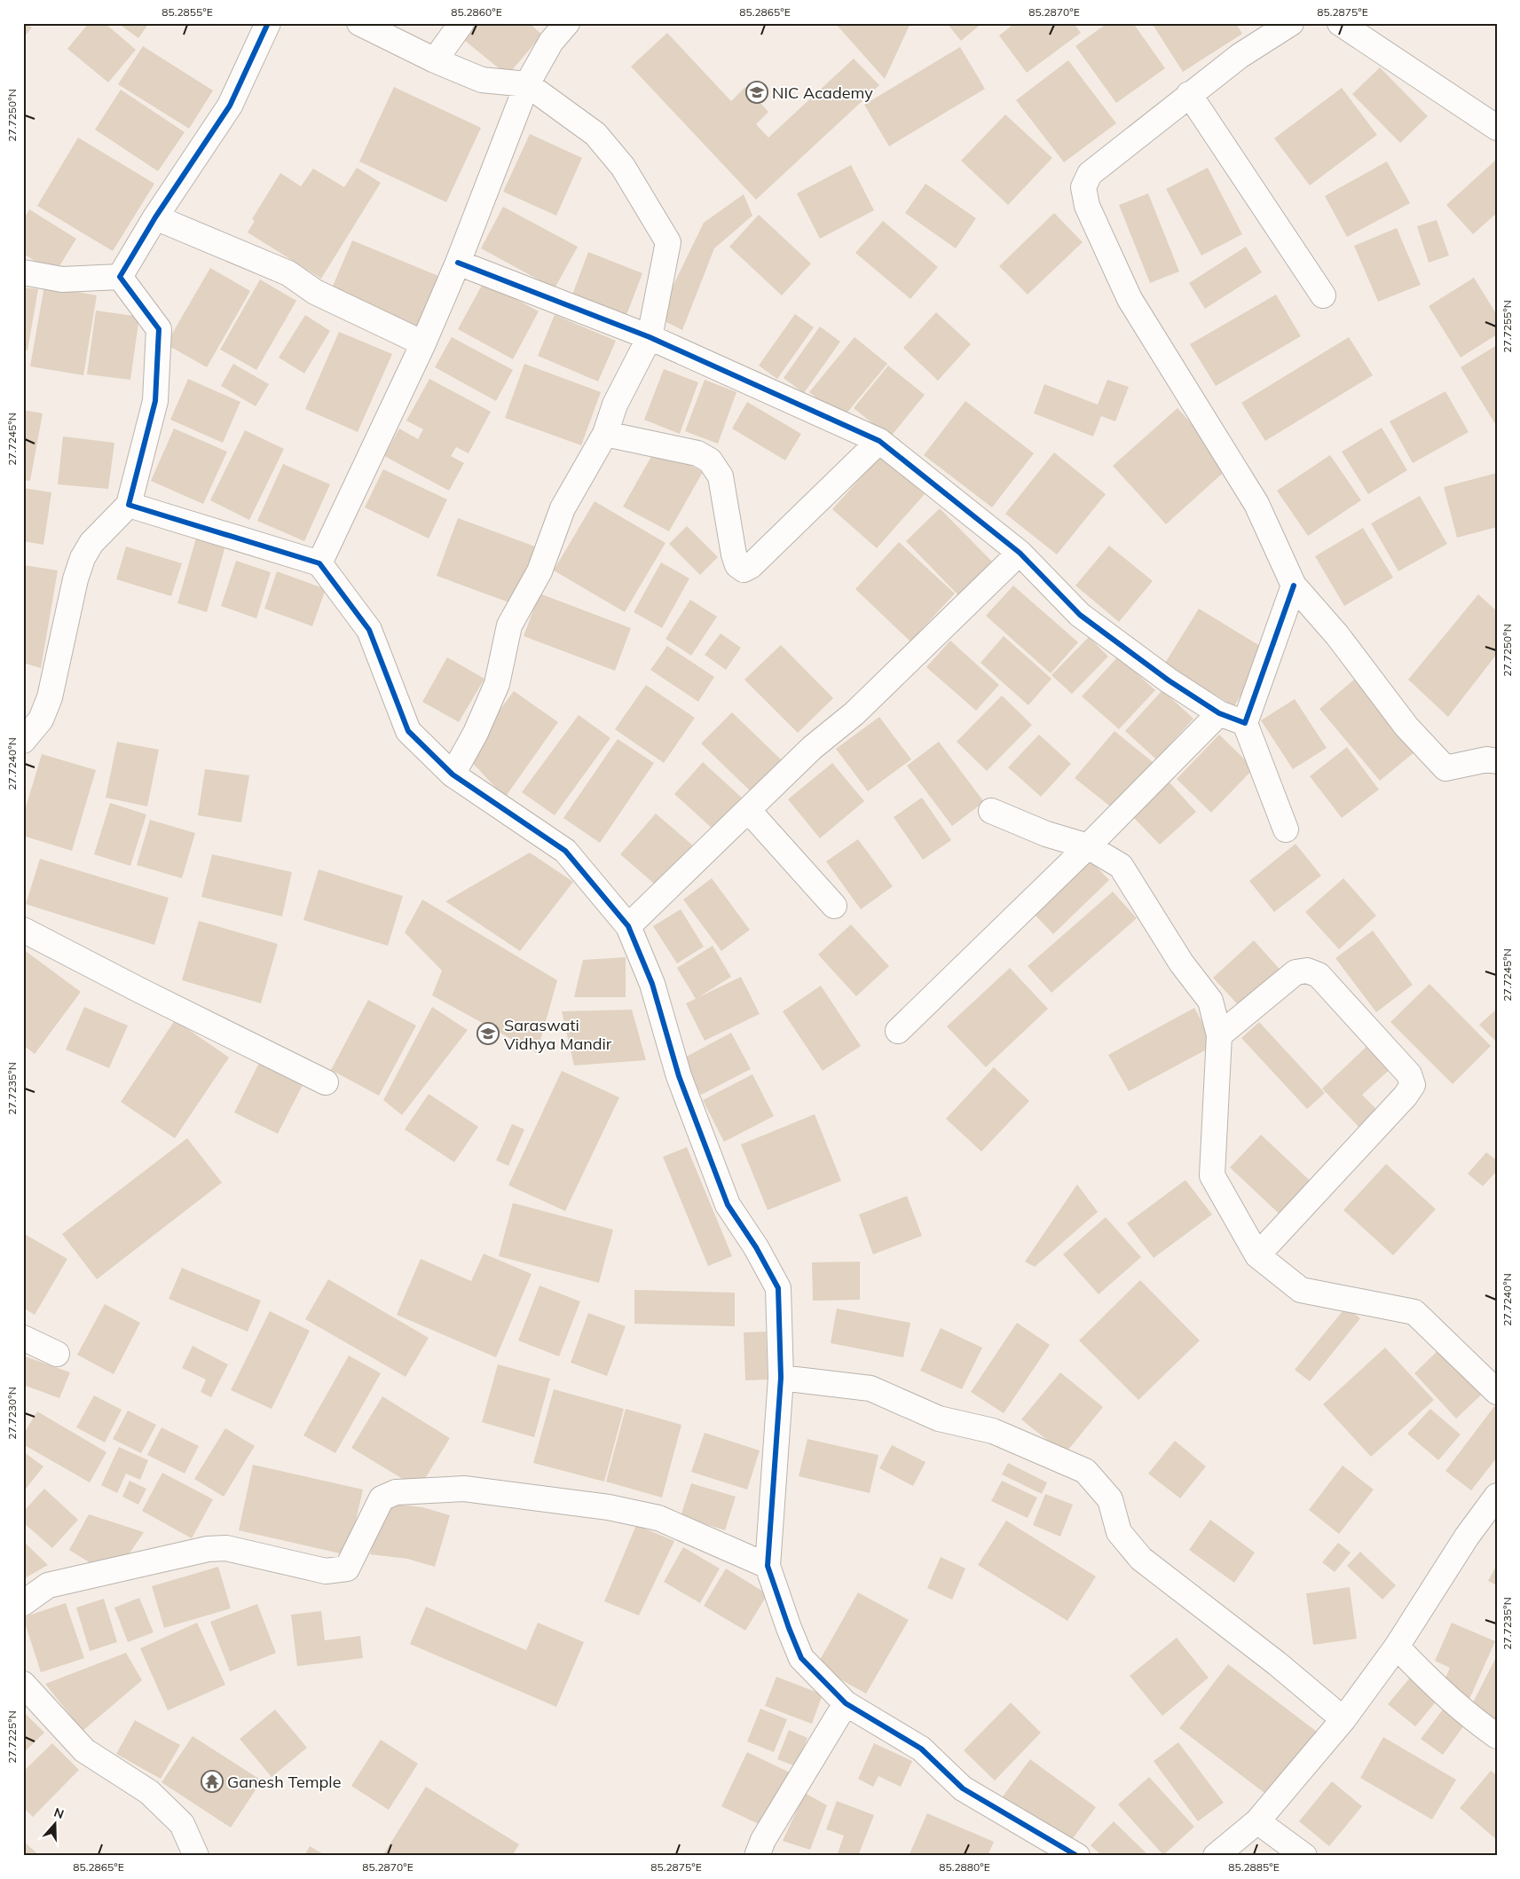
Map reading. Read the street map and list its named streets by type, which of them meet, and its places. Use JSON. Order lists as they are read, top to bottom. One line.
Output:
{"places":{"school or university":["NIC Academy","Saraswati Vidhya Mandir"],"temple":["Ganesh Temple"]},"north":"top","coordinates":["85.2855°E","85.2860°E","85.2865°E","85.2870°E","85.2875°E","27.7250°N","27.7255°N","27.7245°N","27.7240°N","27.7235°N","27.7230°N","27.7225°N","85.2880°E","85.2885°E"]}
